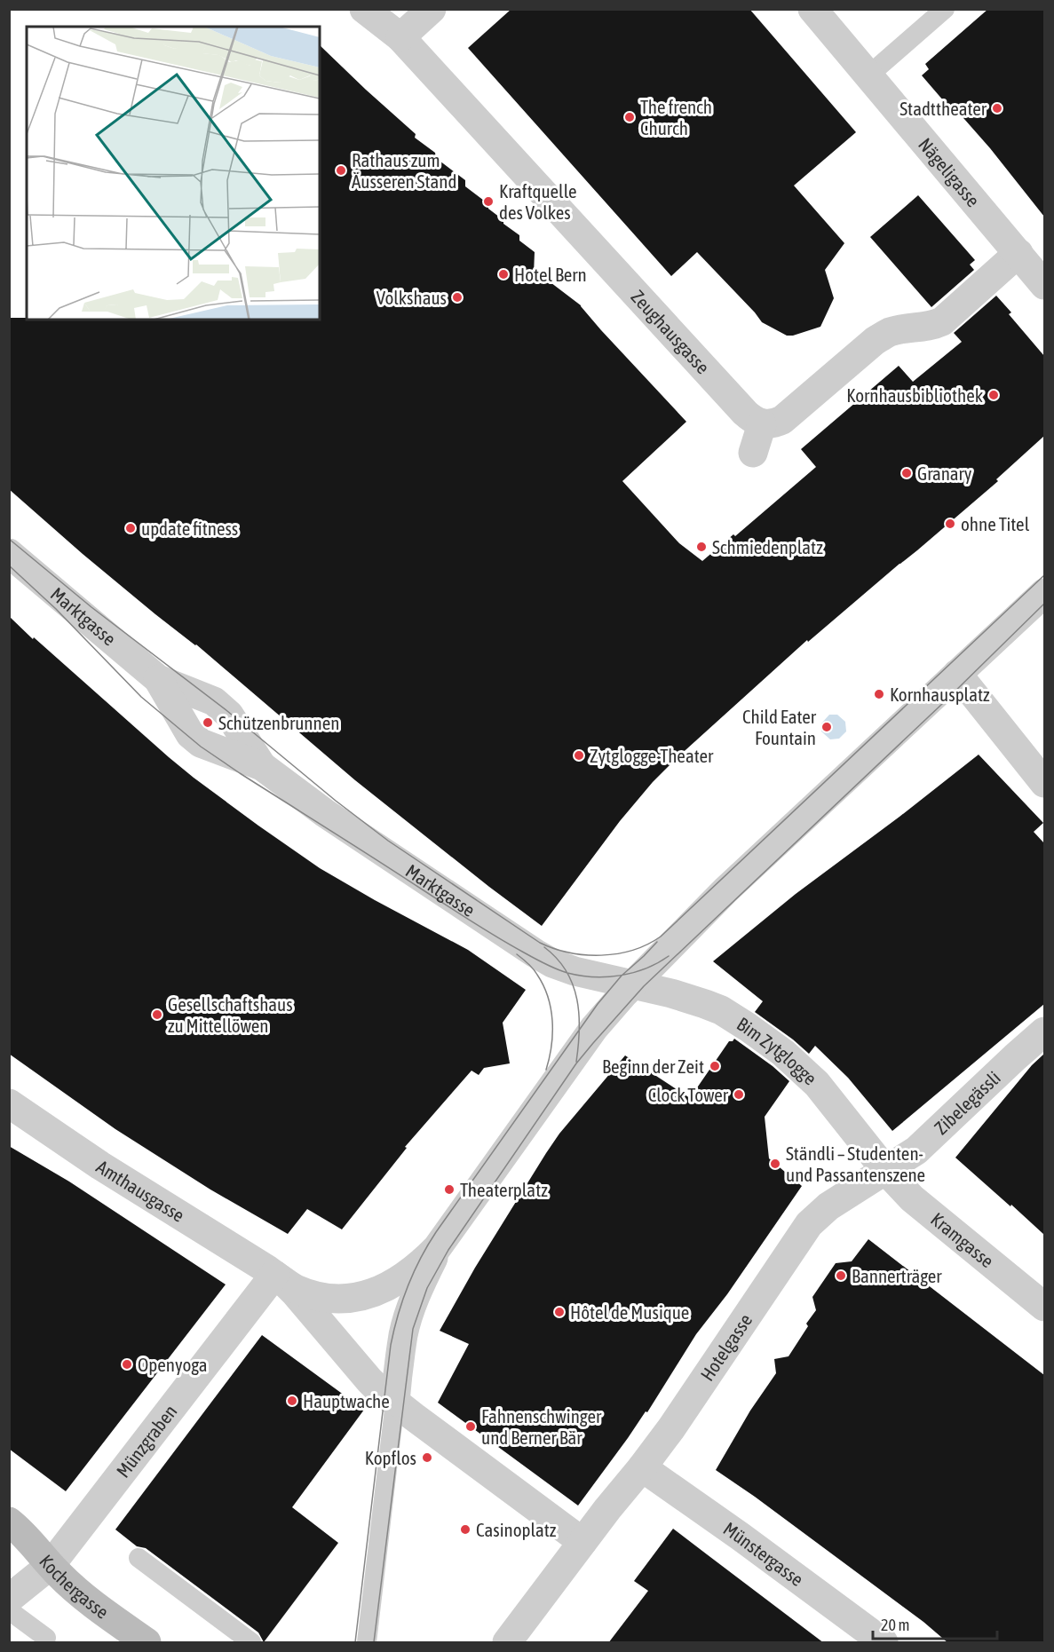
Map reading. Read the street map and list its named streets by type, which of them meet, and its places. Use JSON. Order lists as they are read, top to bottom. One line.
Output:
{"streets":{"street":["Nägeligasse","Zeughausgasse","Marktgasse","Bim Zytglogge","Zibelegässli","Amthausgasse","Kramgasse","Hotelgasse","Münzgraben","Münstergasse","Kochergasse"]},"crossings":[["Marktgasse","Bim Zytglogge"],["Bim Zytglogge","Zibelegässli"],["Bim Zytglogge","Kramgasse"],["Bim Zytglogge","Hotelgasse"],["Zibelegässli","Kramgasse"],["Zibelegässli","Hotelgasse"],["Amthausgasse","Münzgraben"],["Kramgasse","Hotelgasse"],["Hotelgasse","Münstergasse"],["Münzgraben","Kochergasse"]],"places":["Stadttheater","The french Church","Rathaus zum Äusseren Stand","Kraftquelle des Volkes","Hotel Bern","Volkshaus","Kornhausbibliothek","Granary","ohne Titel","update fitness","Schmiedenplatz","Kornhausplatz","Schützenbrunnen","Child Eater Fountain","Zytglogge-Theater","Gesellschaftshaus zu Mittellöwen","Beginn der Zeit","Clock Tower","Ständli – Studenten- und Passantenszene","Theaterplatz","Bannerträger","Hôtel de Musique","Openyoga","Hauptwache","Fahnenschwinger und Berner Bär","Kopflos","Casinoplatz"],"scale_bar":"20 m"}
